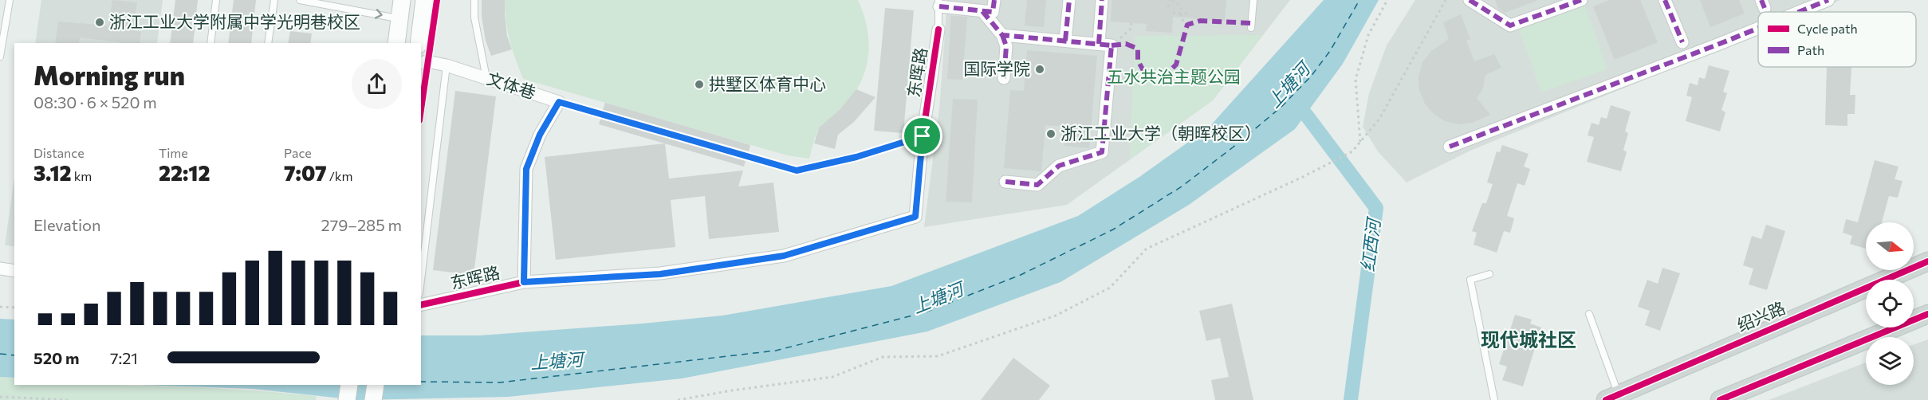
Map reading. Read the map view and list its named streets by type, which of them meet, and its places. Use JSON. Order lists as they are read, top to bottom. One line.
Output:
{"streets":{"main road":["绍兴路"],"street":["东晖路","文体巷"]},"crossings":[["东晖路","文体巷"]],"districts":["现代城社区"],"water":["上塘河","红西河"],"parks":["五水共治主题公园"],"places":["浙江工业大学附属中学光明巷校区","国际学院","拱墅区体育中心","浙江工业大学（朝晖校区）"],"legend":["Cycle path","Path"],"north":"right","page":{"heading":["Morning run","08:30 · 6 × 520 m"],"stats":[["Distance","3.12 km"],["Time","22:12"],["Pace","7:07 /km"]],"chart":["Elevation","279–285 m"],"list":[{"name":"520 m","note":"7:21"}]}}
